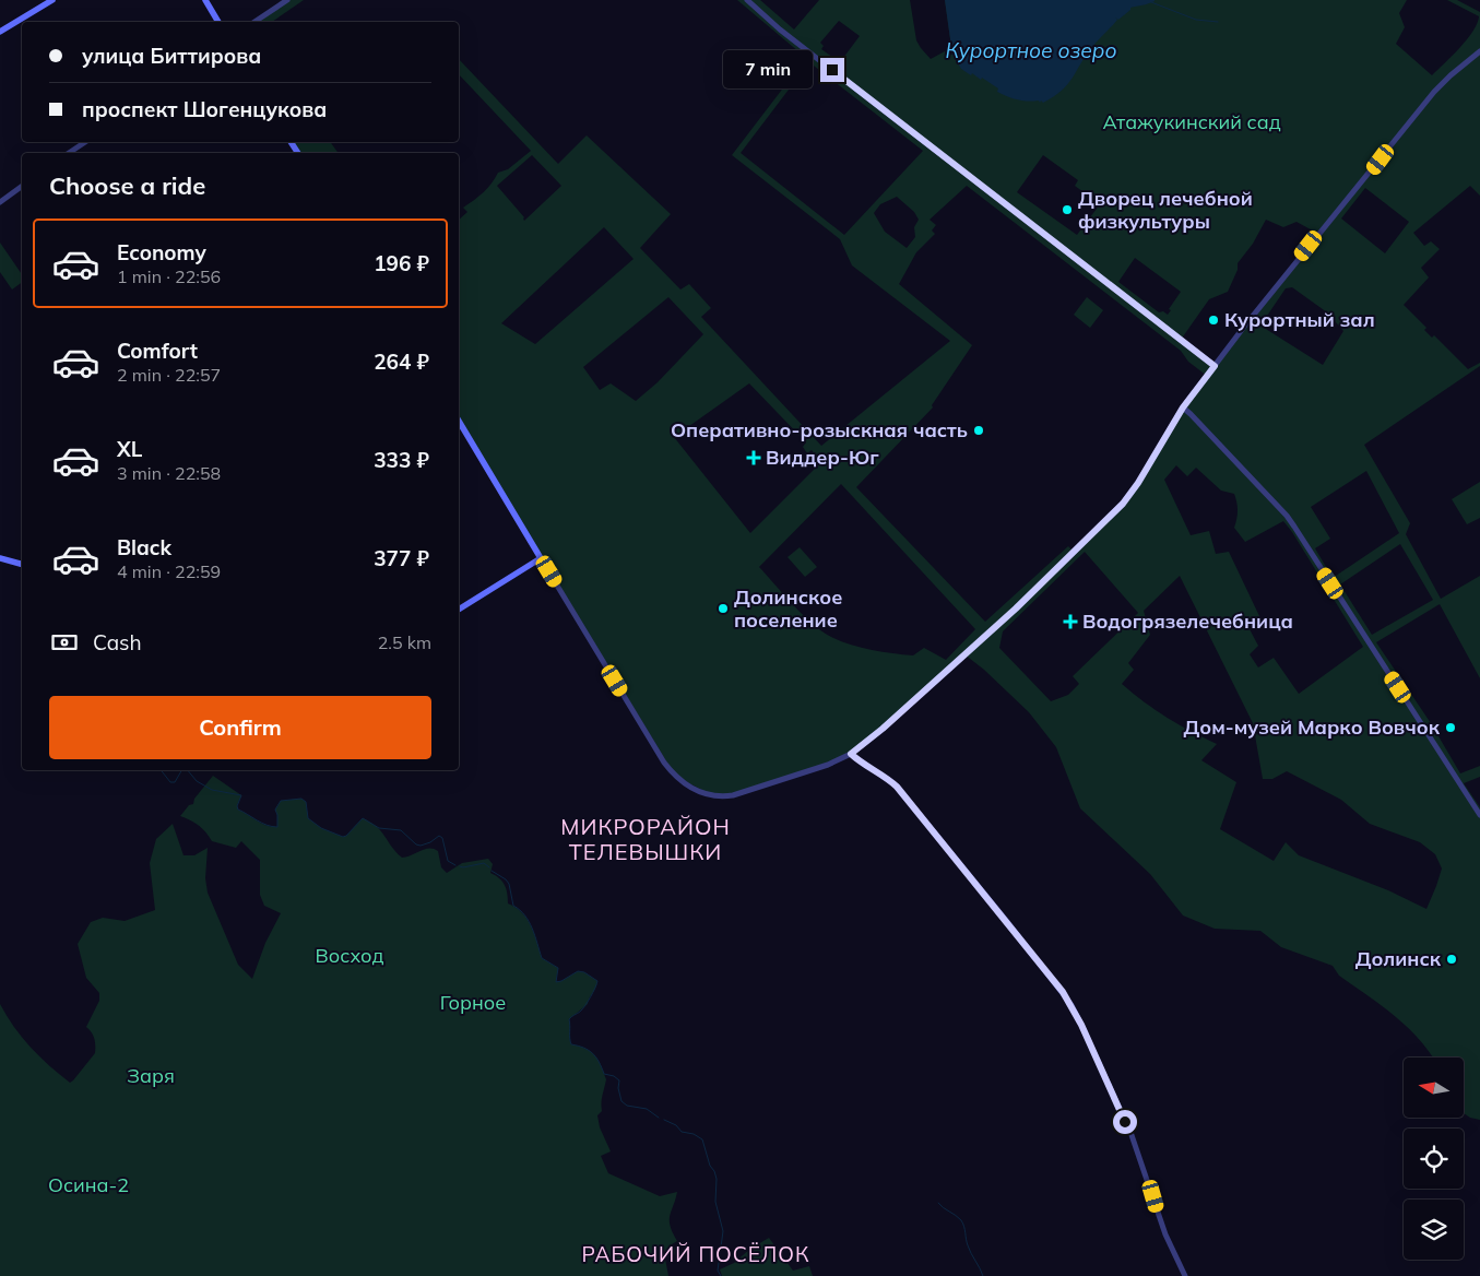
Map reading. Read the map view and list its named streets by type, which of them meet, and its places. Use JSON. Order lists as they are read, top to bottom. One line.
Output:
{"districts":["МИКРОРАЙОН ТЕЛЕВЫШКИ","РАБОЧИЙ ПОСЁЛОК"],"water":["Курортное озеро"],"parks":["Атажукинский сад","Восход","Горное","Заря","Осина-2"],"places":{"other":["Дворец лечебной физкультуры","Курортный зал","Оперативно-розыскная часть","Долинское поселение","Дом-музей Марко Вовчок","Долинск"],"health":["Виддер-Юг","Водогрязелечебница"]},"north":"left","page":{"banner":["улица Биттирова","проспект Шогенцукова"],"bubble":"7 min","heading":"Choose a ride","list":[{"name":"Economy","note":"1 min · 22:56","value":"196 ₽"},{"name":"Comfort","note":"2 min · 22:57","value":"264 ₽"},{"name":"XL","note":"3 min · 22:58","value":"333 ₽"},{"name":"Black","note":"4 min · 22:59","value":"377 ₽"}],"pay":["Cash","2.5 km"],"buttons":"Confirm"}}
